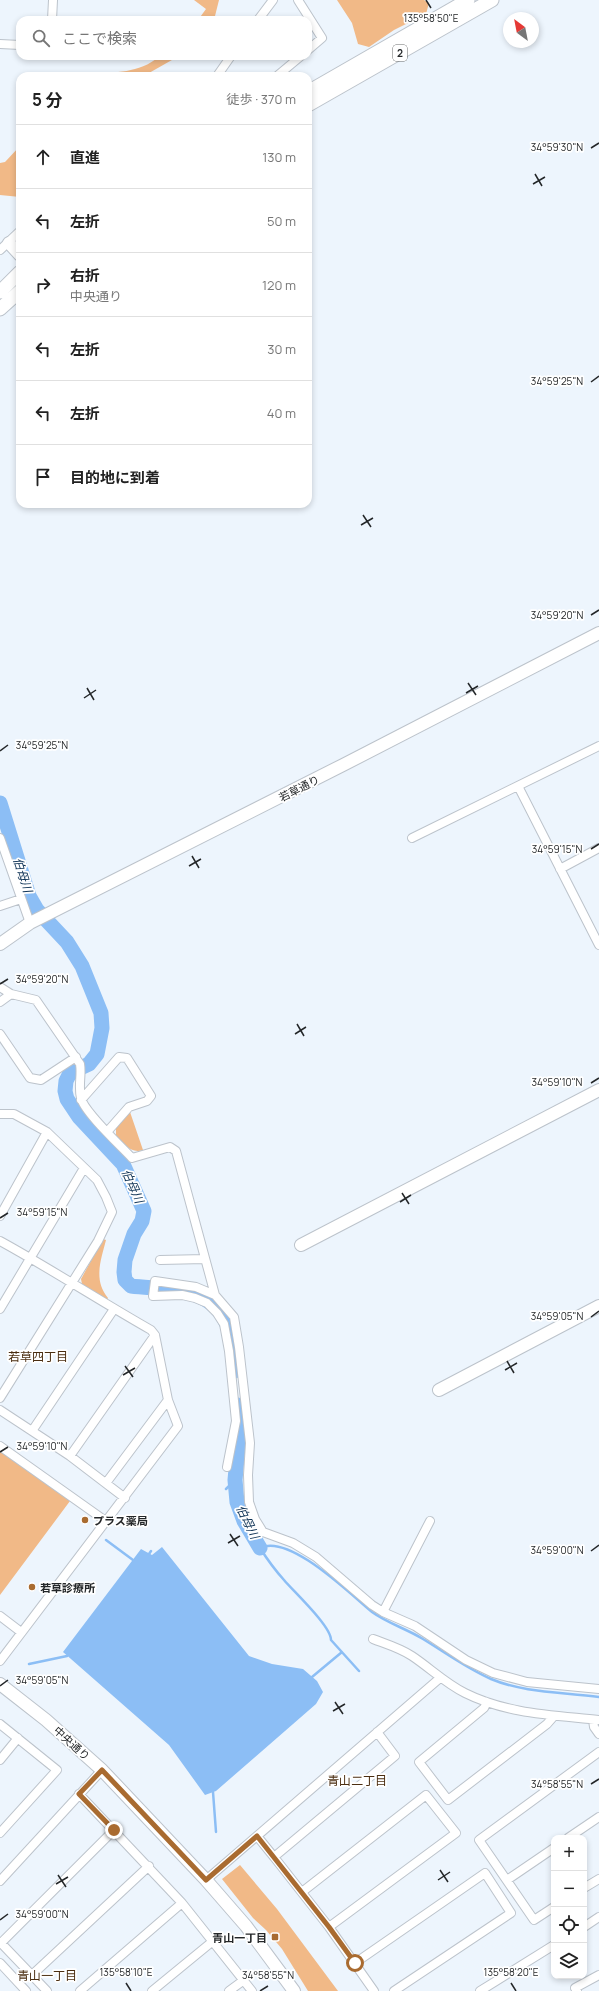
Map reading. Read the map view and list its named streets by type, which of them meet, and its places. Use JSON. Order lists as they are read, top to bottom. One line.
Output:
{"streets":{"main road":["2"],"street":["若草通り","中央通り"]},"districts":["若草四丁目","青山二丁目","青山一丁目"],"water":["伯母川"],"places":{"other":["プラス薬局","若草診療所"],"transit":["青山一丁目"]},"north":"top left","page":{"search":"ここで検索","heading":["5 分","徒歩 · 370 m"],"list":[["直進","130 m"],["左折","50 m"],["右折","中央通り","120 m"],["左折","30 m"],["左折","40 m"],"目的地に到着"],"map_buttons":["+","−"]},"coordinates":["135°58'50\"E","34°59'30\"N","34°59'25\"N","34°59'20\"N","34°59'15\"N","34°59'10\"N","34°59'05\"N","34°59'00\"N","34°58'55\"N","135°58'10\"E","135°58'20\"E"]}
